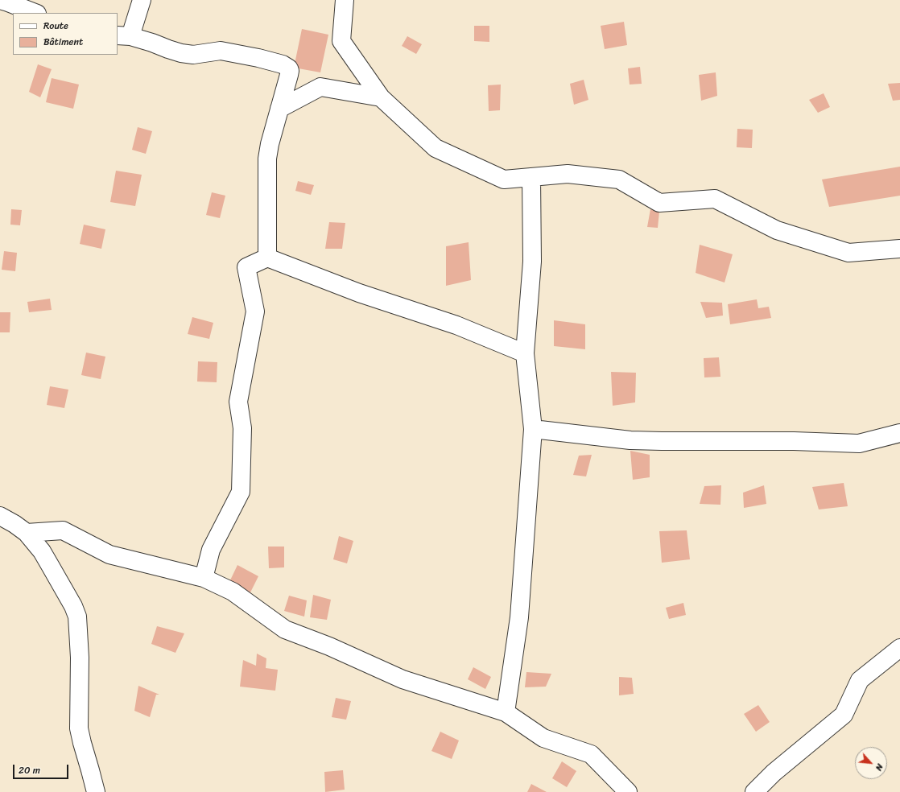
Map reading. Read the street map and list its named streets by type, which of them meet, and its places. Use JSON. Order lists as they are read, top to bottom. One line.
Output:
{"legend":["Route","Bâtiment"],"scale_bar":"20 m","north":"bottom right"}
